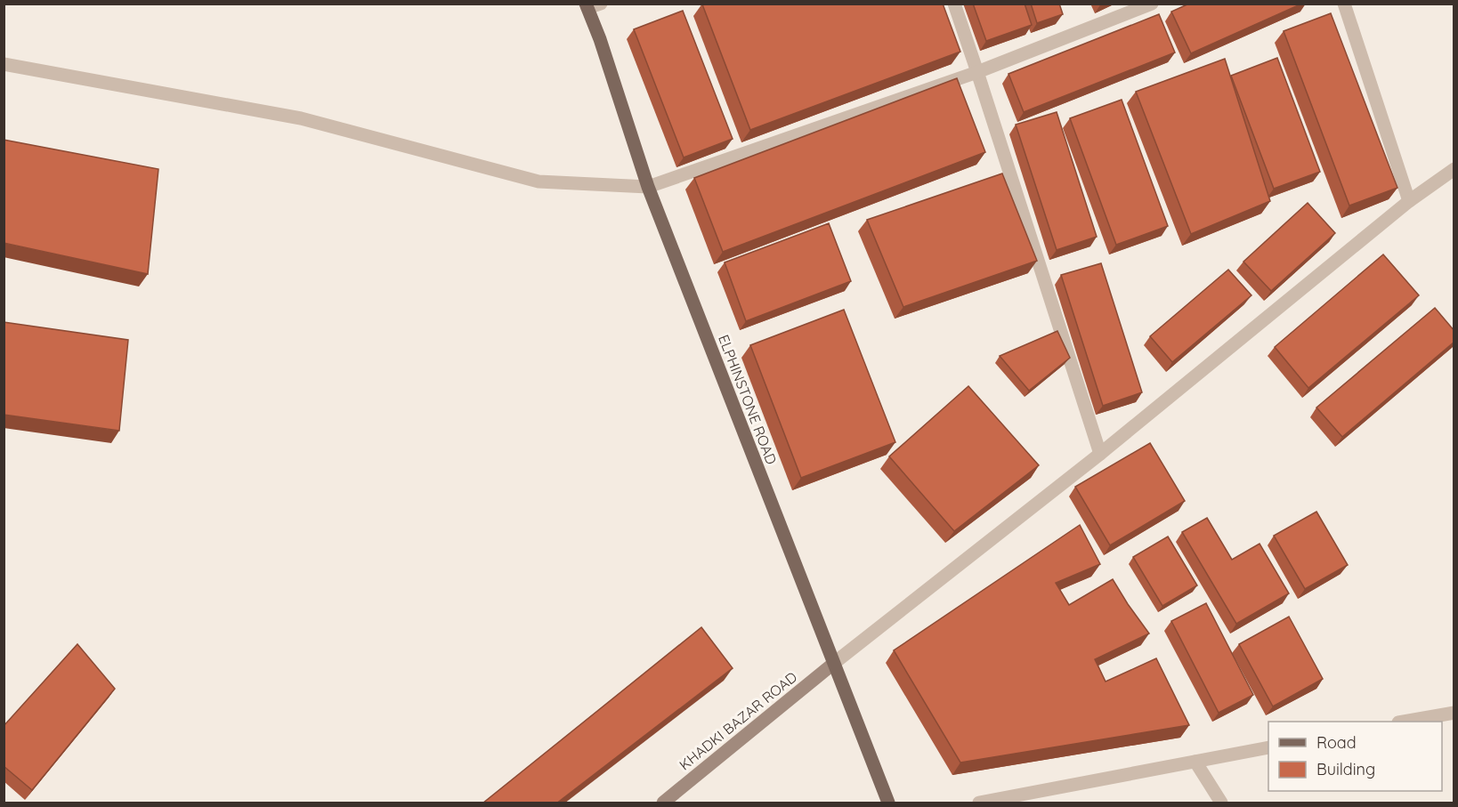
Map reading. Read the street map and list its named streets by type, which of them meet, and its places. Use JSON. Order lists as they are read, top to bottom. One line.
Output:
{"streets":{"main road":["ELPHINSTONE ROAD","KHADKI BAZAR ROAD"]},"crossings":[["ELPHINSTONE ROAD","KHADKI BAZAR ROAD"]],"legend":["Road","Building"]}
